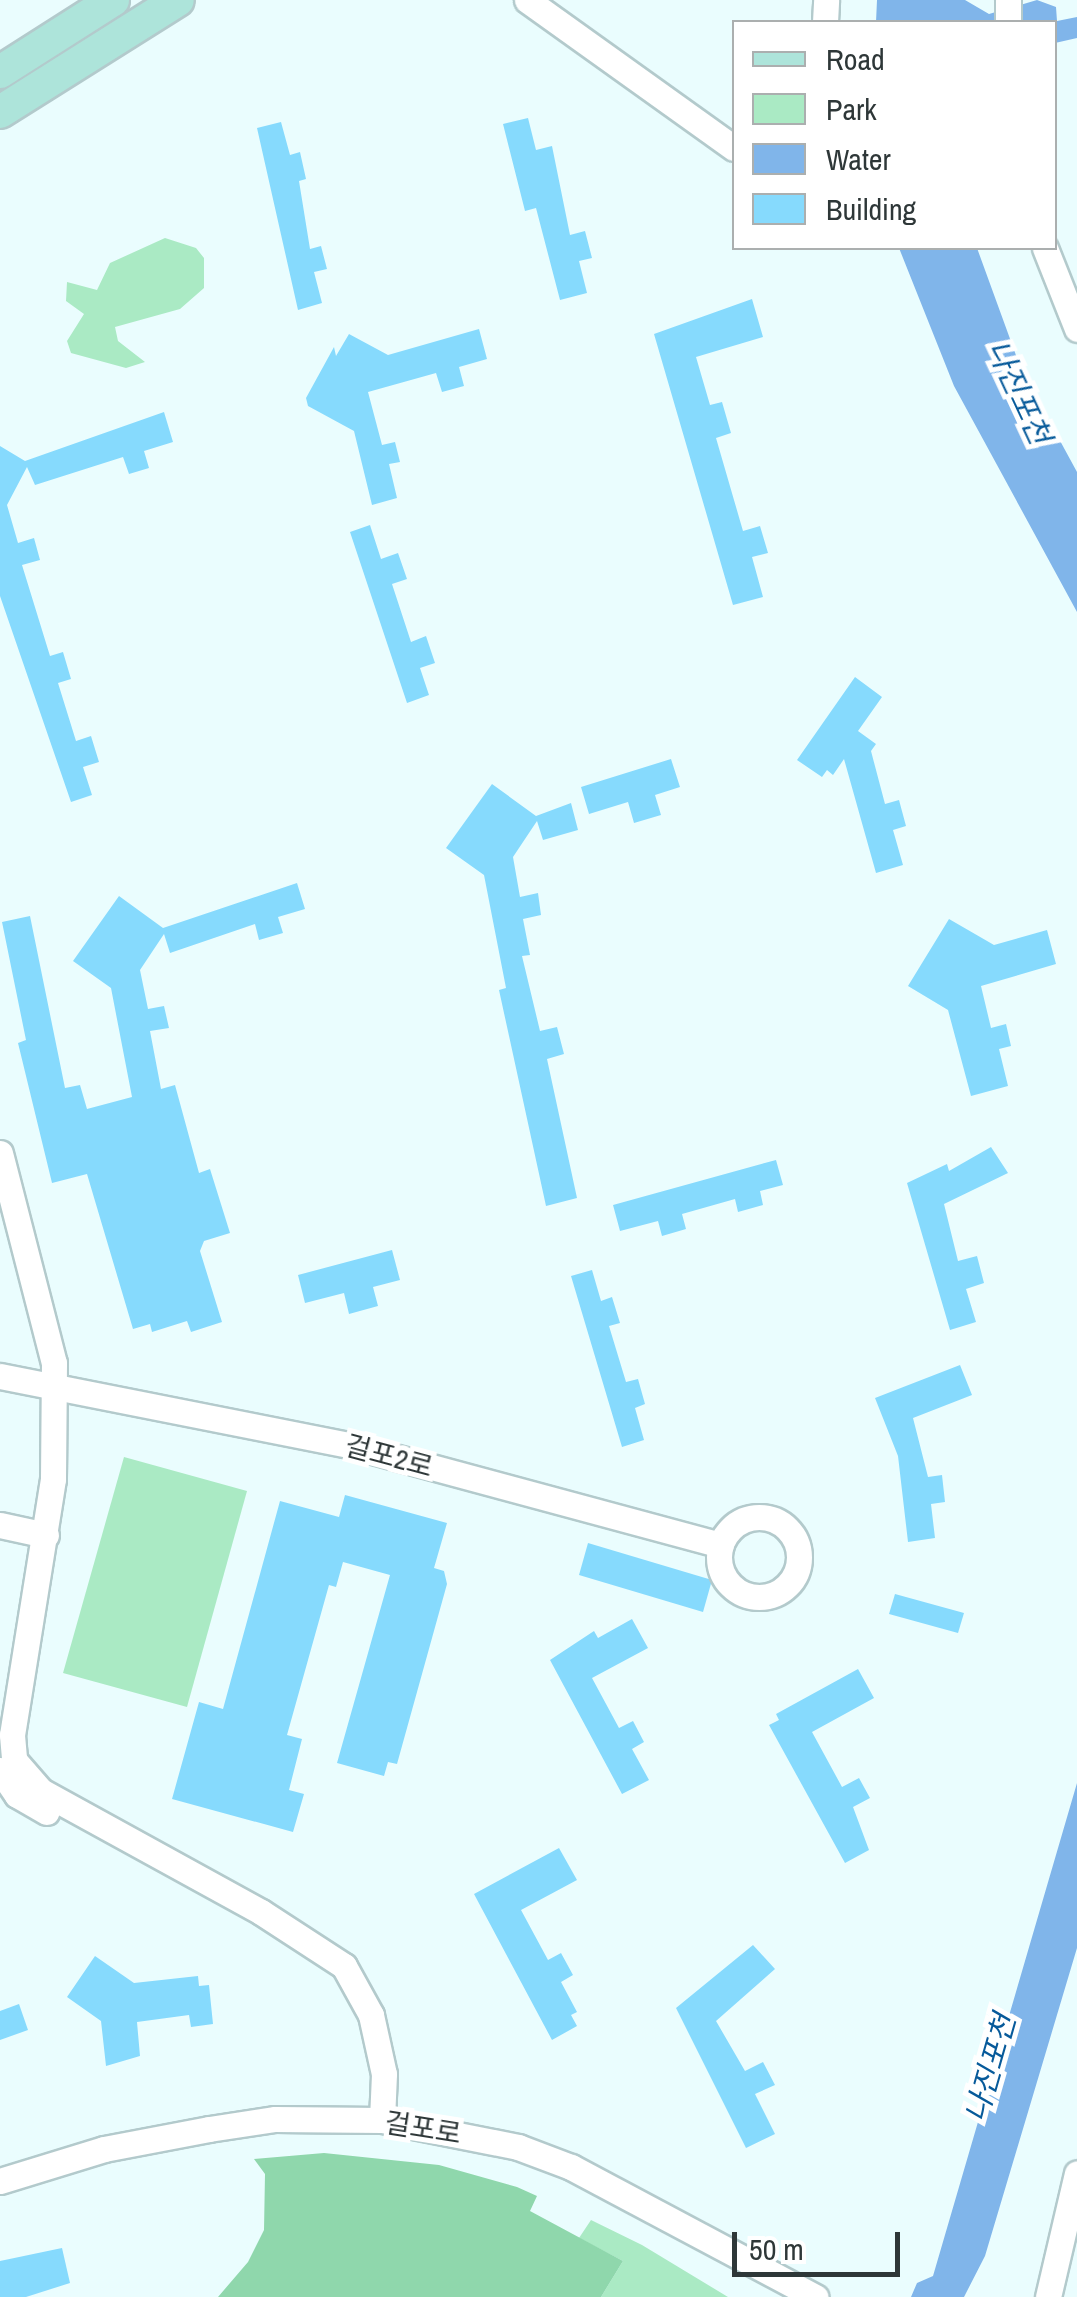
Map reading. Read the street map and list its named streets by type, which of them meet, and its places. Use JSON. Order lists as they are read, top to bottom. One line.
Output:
{"streets":{"street":["걸포2로","걸포로"]},"water":["나진포천"],"legend":["Road","Park","Water","Building"],"scale_bar":"50 m"}
